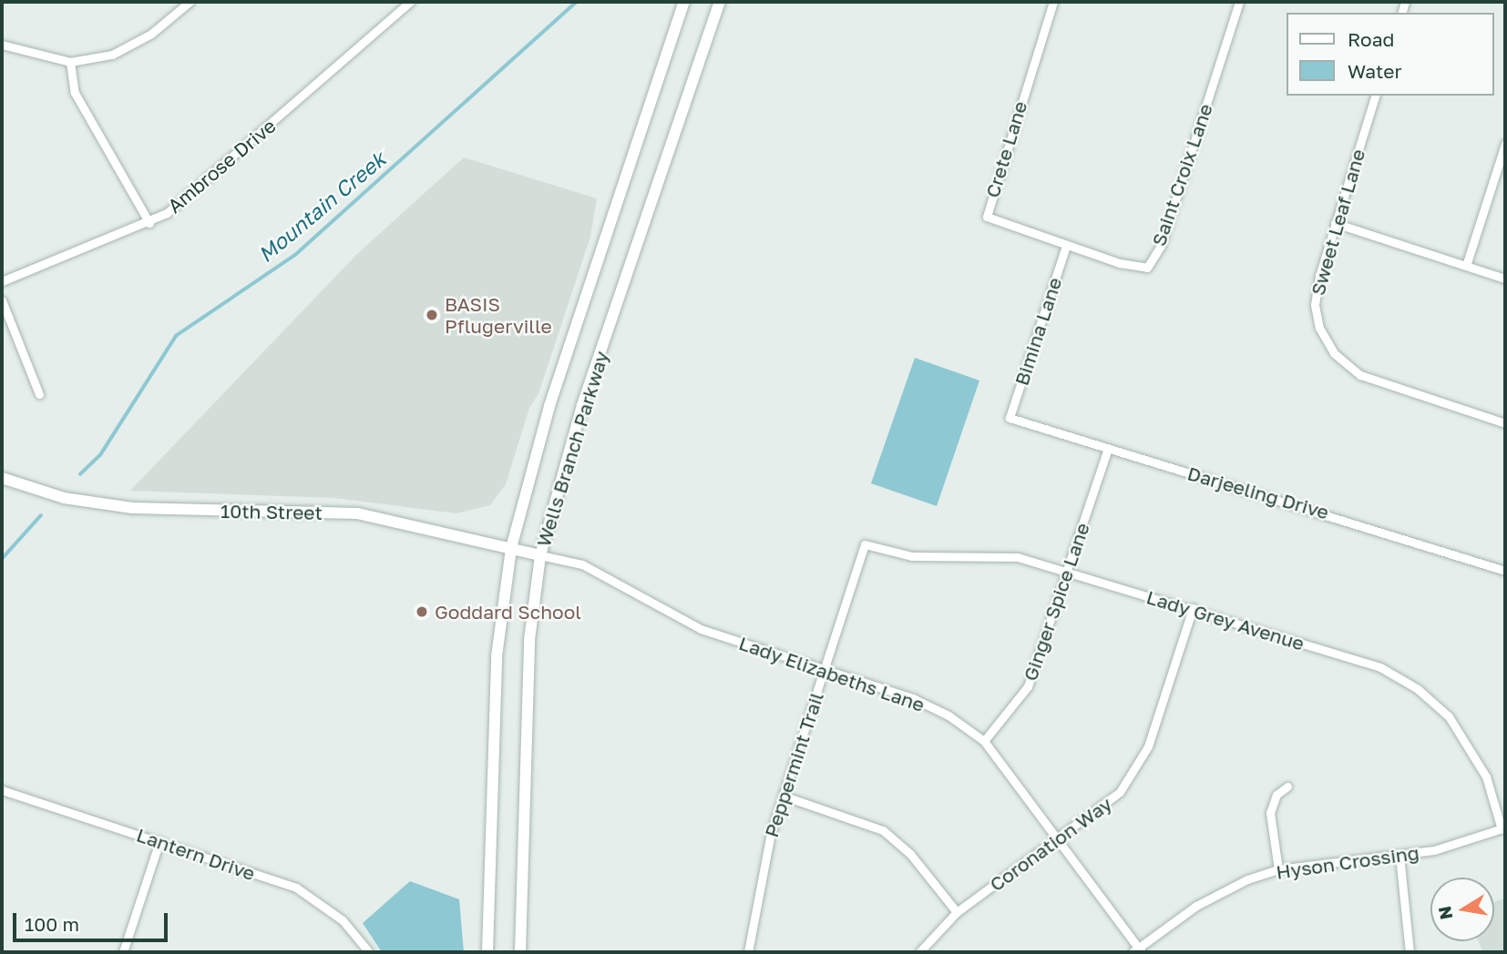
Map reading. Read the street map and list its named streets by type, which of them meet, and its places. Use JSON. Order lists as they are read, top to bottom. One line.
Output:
{"streets":{"main road":["Wells Branch Parkway","10th Street"],"street":["Crete Lane","Ambrose Drive","Saint Croix Lane","Sweet Leaf Lane","Bimina Lane","Darjeeling Drive","Ginger Spice Lane","Lady Grey Avenue","Lady Elizabeths Lane","Peppermint Trail","Coronation Way","Lantern Drive","Hyson Crossing"]},"crossings":[["Crete Lane","Saint Croix Lane"],["Crete Lane","Bimina Lane"],["Saint Croix Lane","Bimina Lane"],["Bimina Lane","Darjeeling Drive"],["Wells Branch Parkway","10th Street"],["Wells Branch Parkway","Lady Elizabeths Lane"],["Darjeeling Drive","Ginger Spice Lane"],["10th Street","Lady Elizabeths Lane"],["Ginger Spice Lane","Lady Grey Avenue"],["Ginger Spice Lane","Lady Elizabeths Lane"],["Lady Grey Avenue","Peppermint Trail"],["Lady Grey Avenue","Coronation Way"],["Lady Grey Avenue","Hyson Crossing"],["Lady Elizabeths Lane","Peppermint Trail"],["Lady Elizabeths Lane","Coronation Way"],["Lady Elizabeths Lane","Hyson Crossing"]],"water":["Mountain Creek"],"places":["BASIS Pflugerville","Goddard School"],"legend":["Road","Water"],"scale_bar":"100 m","north":"left"}
